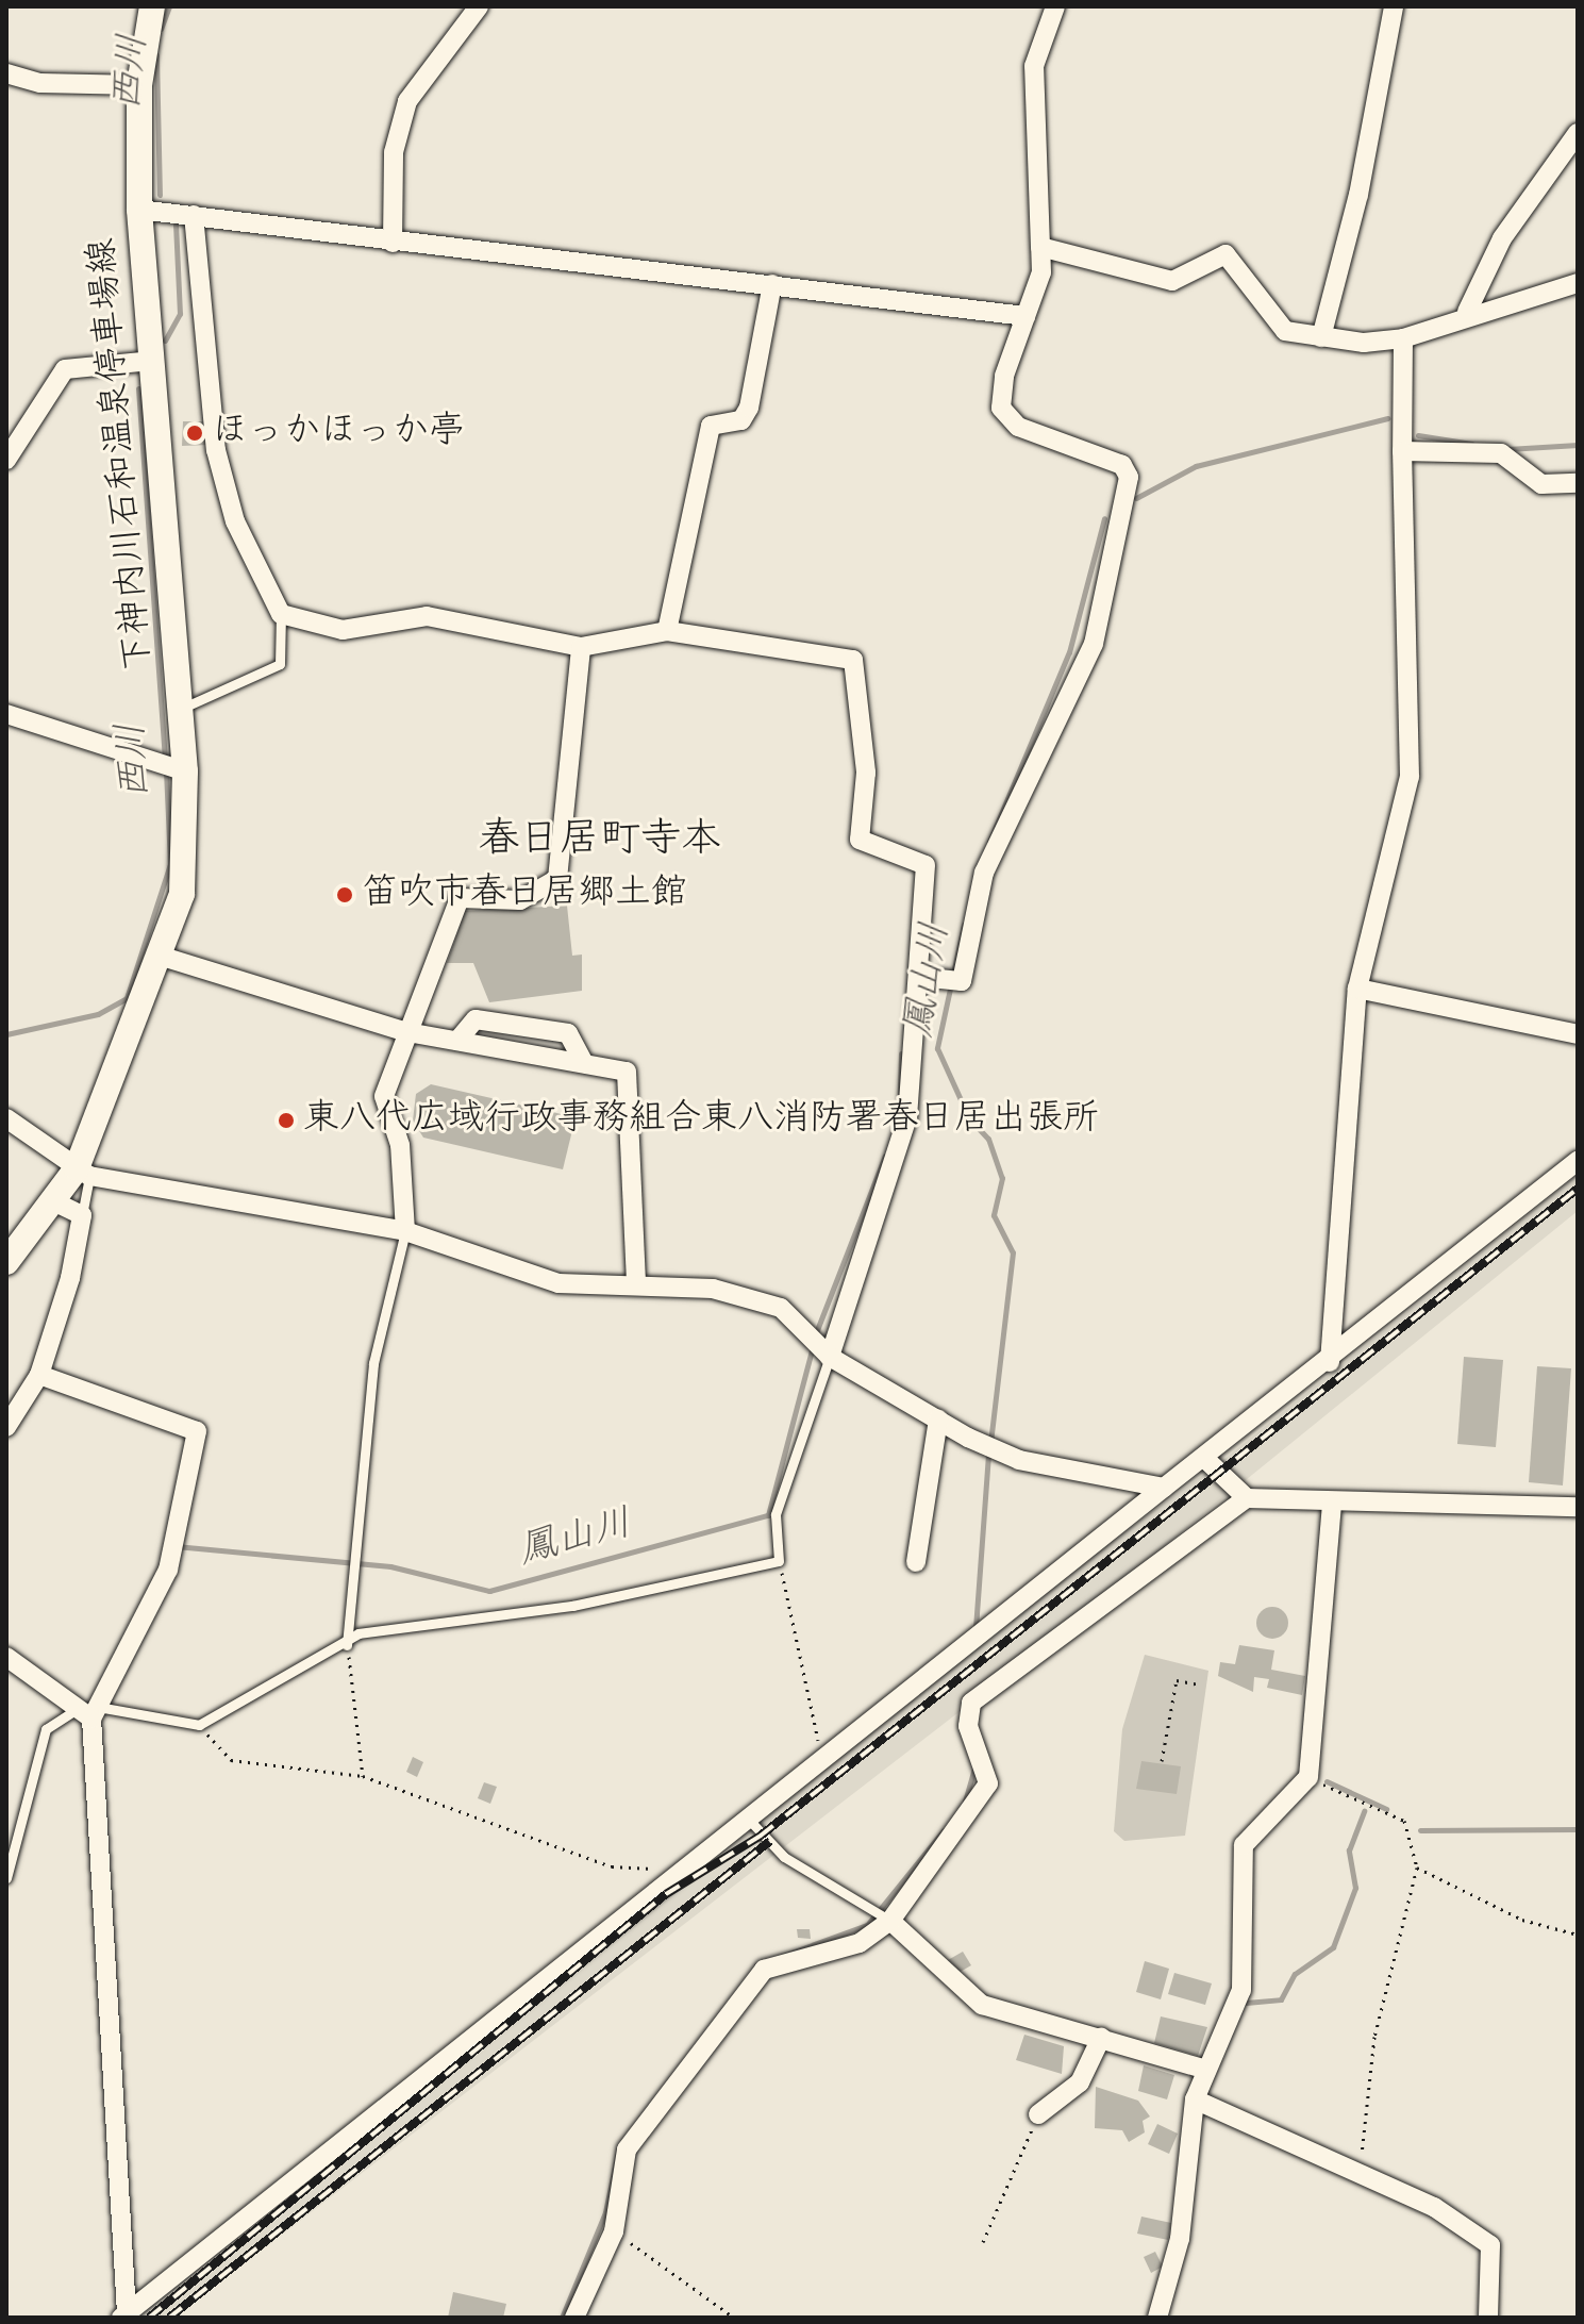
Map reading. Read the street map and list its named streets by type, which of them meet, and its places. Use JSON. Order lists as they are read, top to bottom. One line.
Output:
{"streets":{"main road":["下神内川石和温泉停車場線"]},"districts":["春日居町寺本"],"water":["西川","鳳山川"],"places":["ほっかほっか亭","笛吹市春日居郷土館","東八代広域行政事務組合東八消防署春日居出張所"]}
